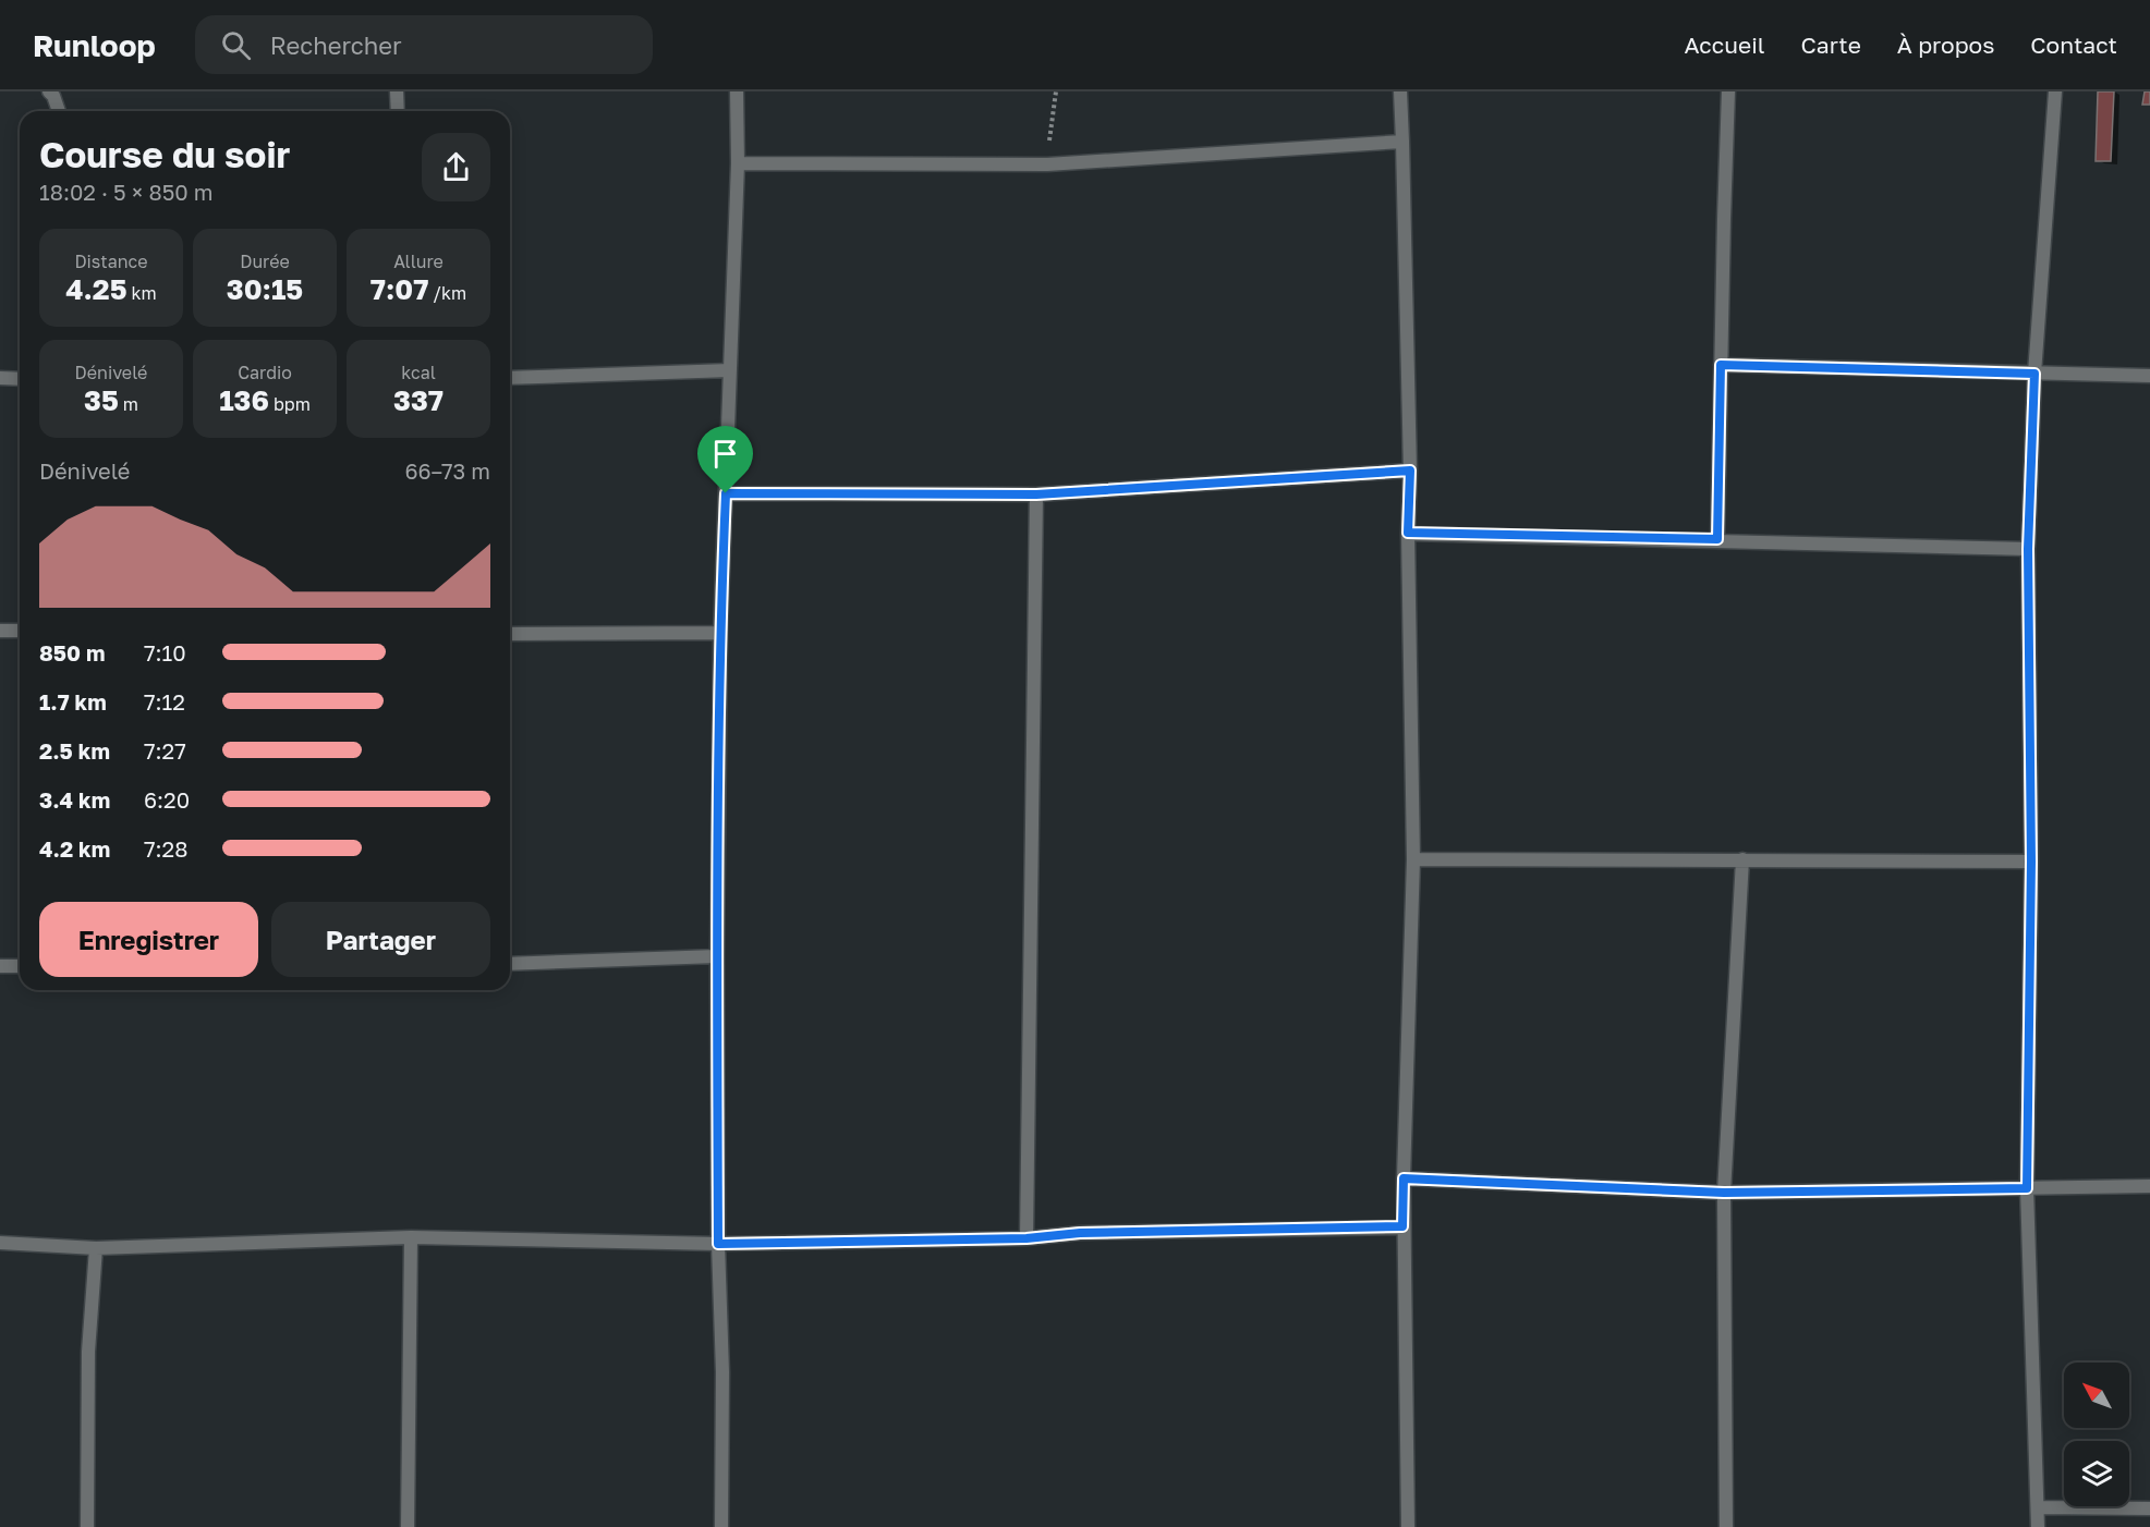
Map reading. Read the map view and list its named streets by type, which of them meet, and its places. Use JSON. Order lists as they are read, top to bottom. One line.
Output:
{"north":"top left","page":{"header":"Runloop","search":"Rechercher","nav":["Accueil","Carte","À propos","Contact"],"heading":["Course du soir","18:02 · 5 × 850 m"],"stats":[["Distance","4.25 km"],["Durée","30:15"],["Allure","7:07 /km"],["Dénivelé","35 m"],["Cardio","136 bpm"],["kcal","337"]],"chart":["Dénivelé","66–73 m"],"list":[{"name":"850 m","note":"7:10"},{"name":"1.7 km","note":"7:12"},{"name":"2.5 km","note":"7:27"},{"name":"3.4 km","note":"6:20"},{"name":"4.2 km","note":"7:28"}],"buttons":["Enregistrer","Partager"]}}
